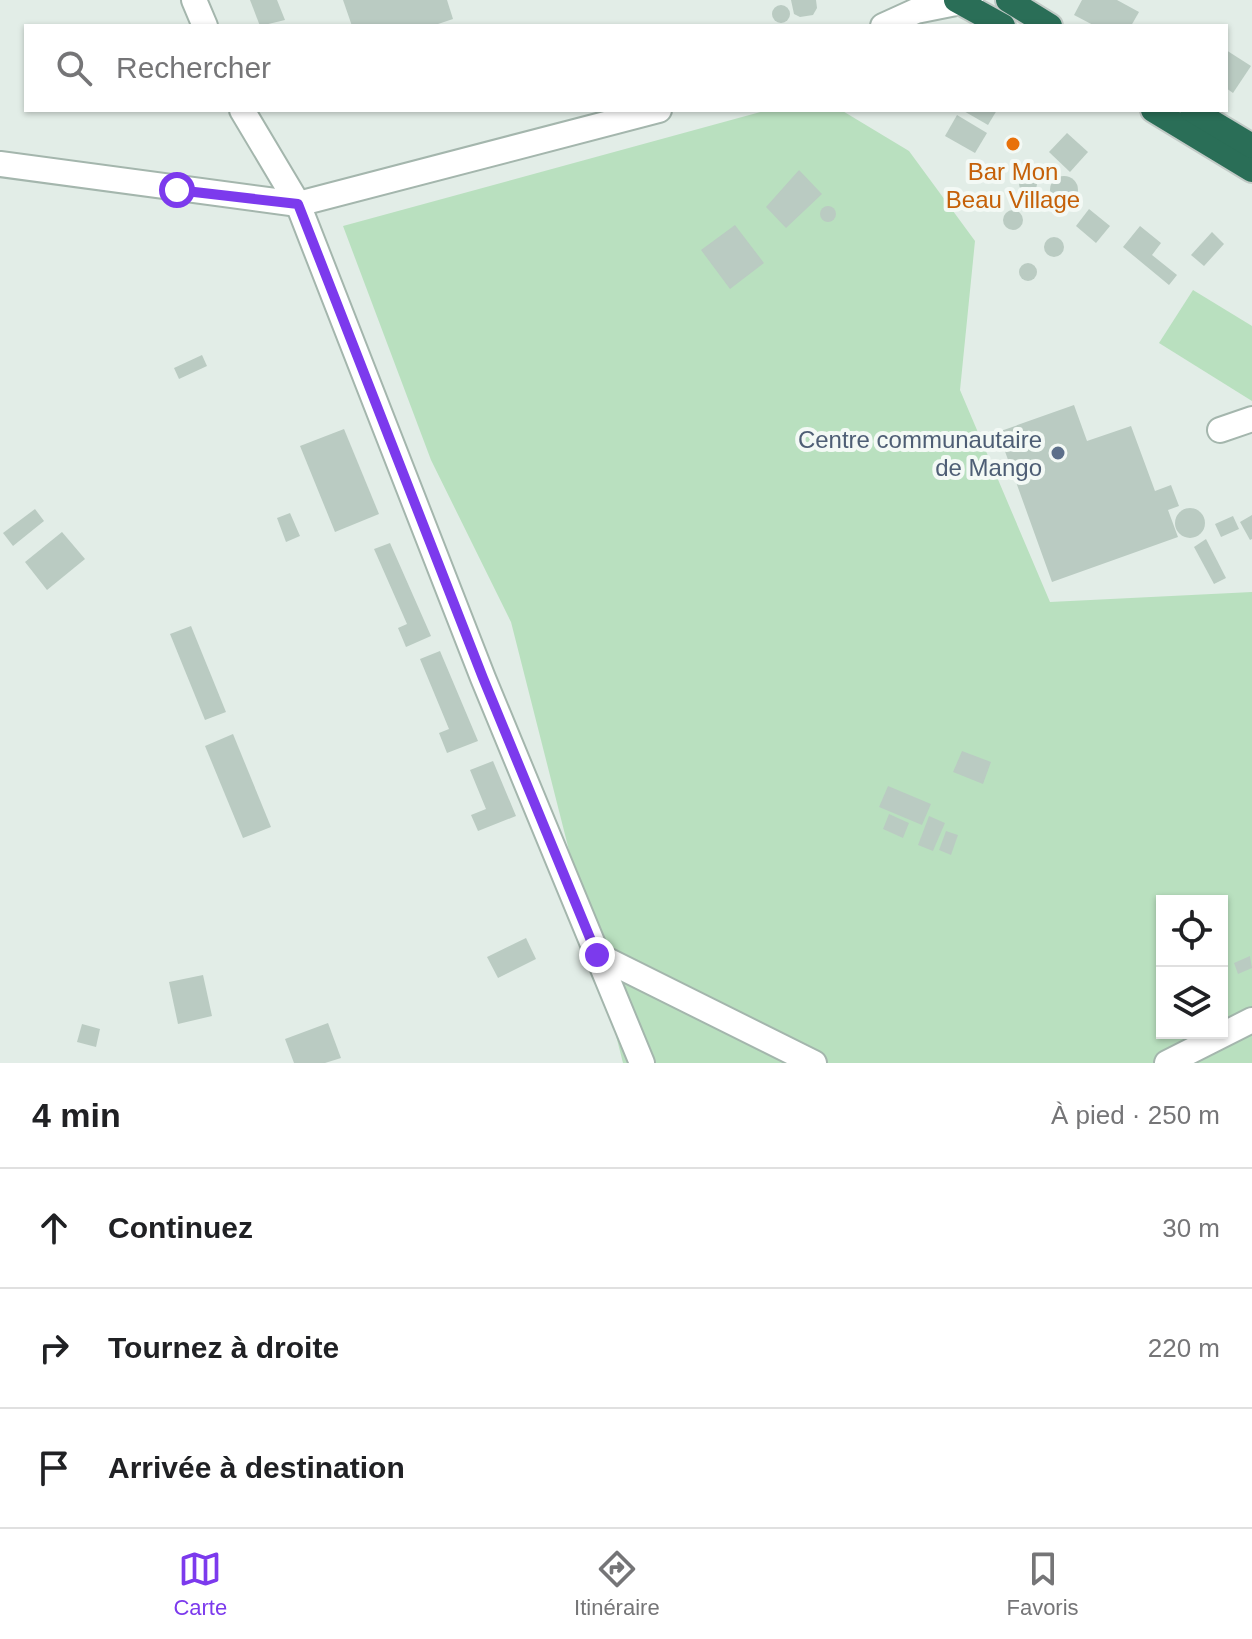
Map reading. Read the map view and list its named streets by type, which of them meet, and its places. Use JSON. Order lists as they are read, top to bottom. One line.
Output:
{"places":["Bar Mon Beau Village","Centre communautaire de Mango"],"page":{"search":"Rechercher","heading":["4 min","À pied · 250 m"],"list":[["Continuez","30 m"],["Tournez à droite","220 m"],"Arrivée à destination"],"nav":["Carte","Itinéraire","Favoris"]}}
